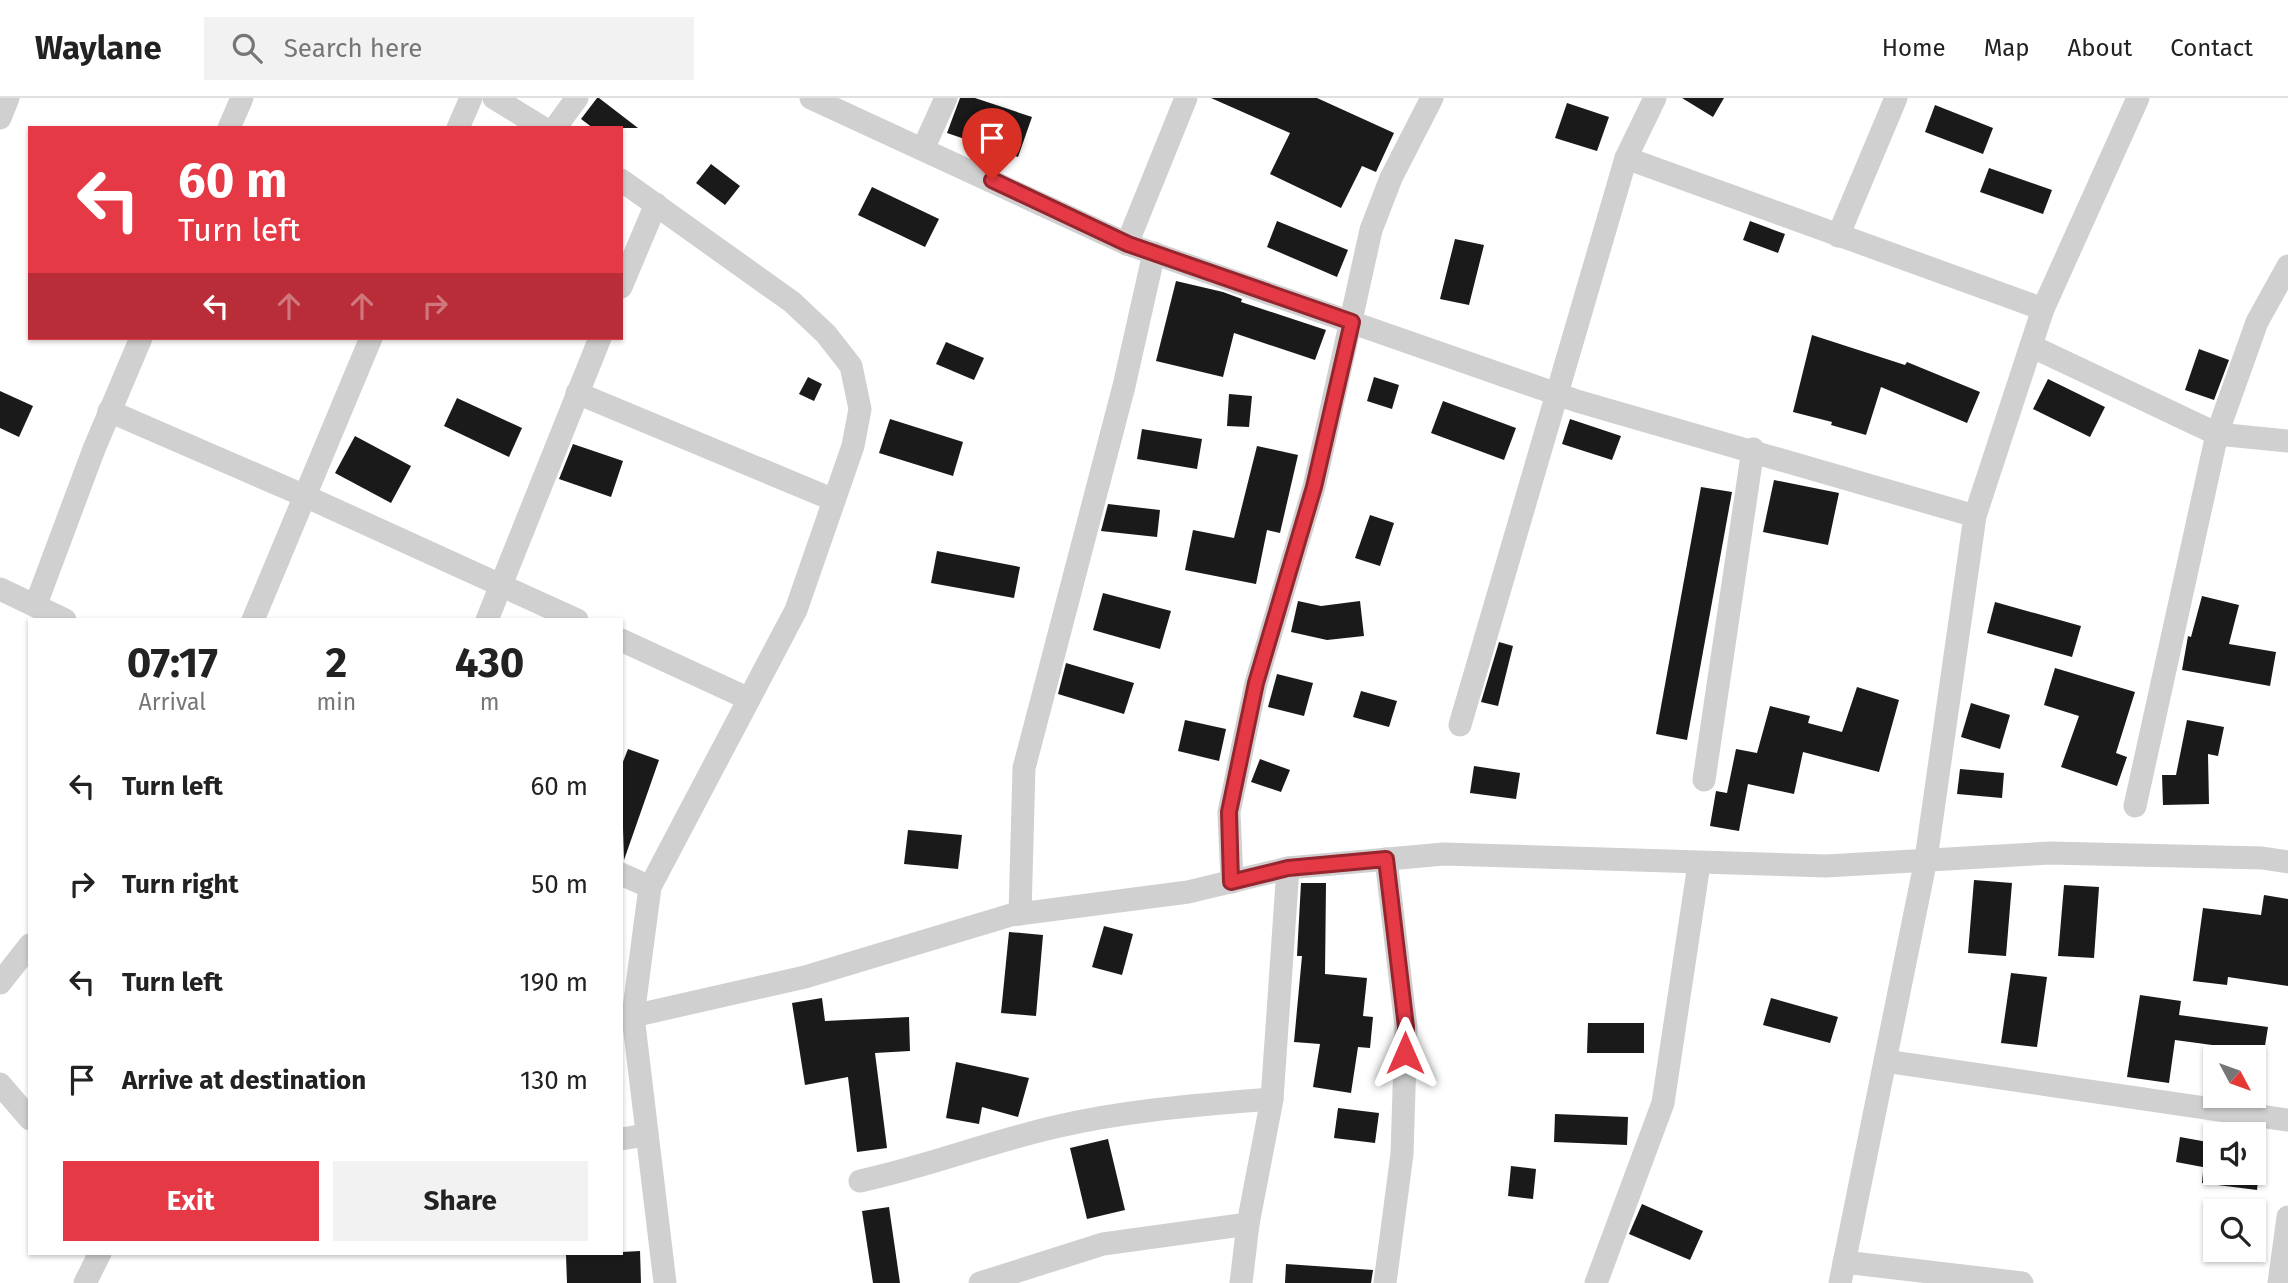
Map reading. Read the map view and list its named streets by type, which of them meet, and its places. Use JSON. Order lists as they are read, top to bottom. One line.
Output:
{"north":"bottom right","page":{"header":"Waylane","search":"Search here","nav":["Home","Map","About","Contact"],"turn":["60 m","Turn left"],"eta":["07:17","Arrival","2","min","430","m"],"list":[{"name":"Turn left","value":"60 m"},{"name":"Turn right","value":"50 m"},{"name":"Turn left","value":"190 m"},{"name":"Arrive at destination","value":"130 m"}],"buttons":["Exit","Share"]}}
